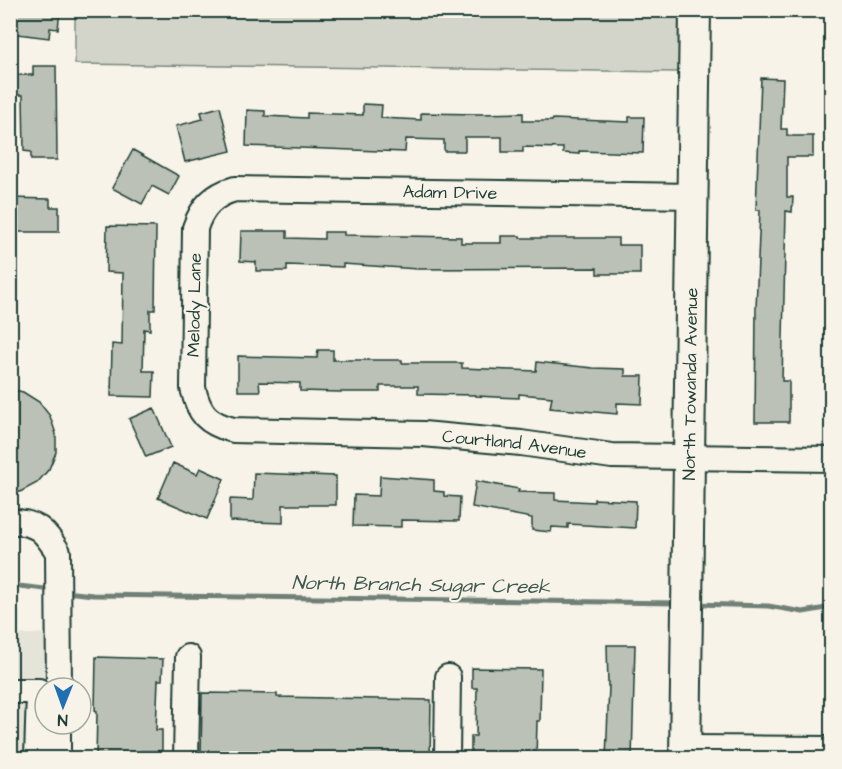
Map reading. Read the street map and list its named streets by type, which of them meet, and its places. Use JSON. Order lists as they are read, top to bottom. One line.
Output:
{"streets":{"main road":["North Towanda Avenue"],"street":["Adam Drive","Melody Lane","Courtland Avenue"]},"crossings":[["Adam Drive","Melody Lane"],["Adam Drive","North Towanda Avenue"],["Melody Lane","Courtland Avenue"],["North Towanda Avenue","Courtland Avenue"]],"water":["North Branch Sugar Creek"],"north":"bottom"}
